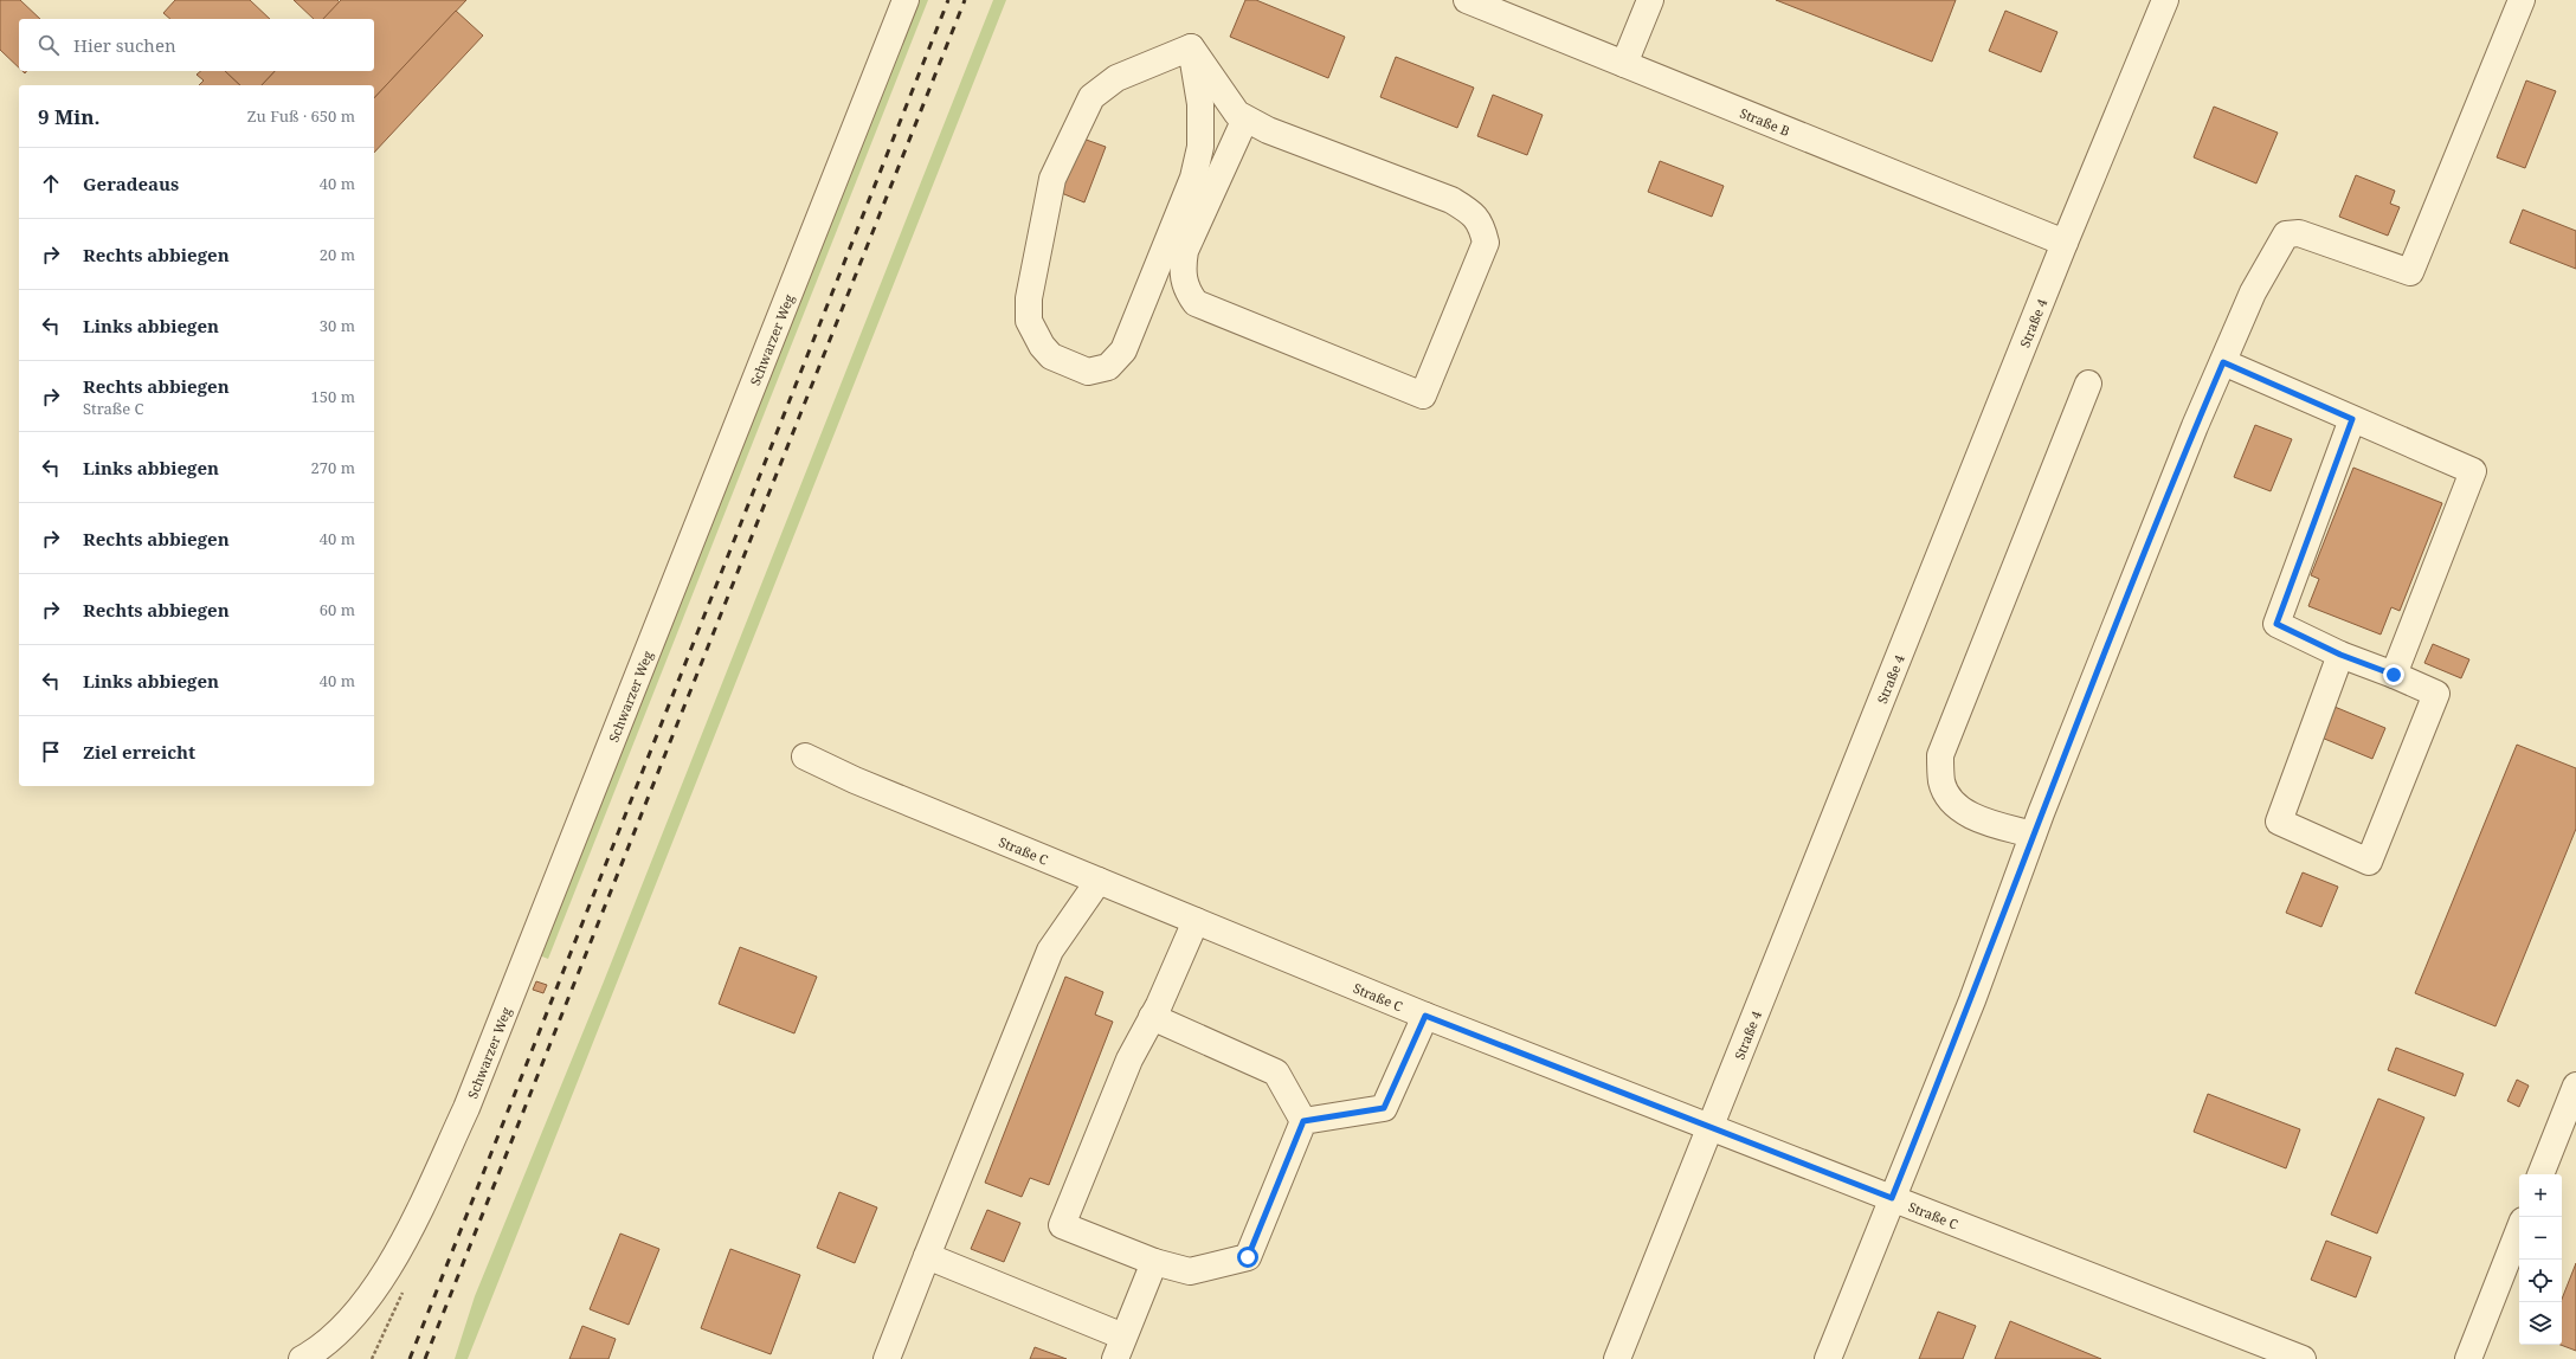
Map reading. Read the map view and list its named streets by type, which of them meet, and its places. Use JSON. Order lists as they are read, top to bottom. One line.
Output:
{"streets":{"street":["Straße B","Straße 4","Schwarzer Weg","Straße C"]},"crossings":[["Straße B","Straße 4"],["Straße 4","Straße C"]],"page":{"search":"Hier suchen","heading":["9 Min.","Zu Fuß · 650 m"],"list":[["Geradeaus","40 m"],["Rechts abbiegen","20 m"],["Links abbiegen","30 m"],["Rechts abbiegen","Straße C","150 m"],["Links abbiegen","270 m"],["Rechts abbiegen","40 m"],["Rechts abbiegen","60 m"],["Links abbiegen","40 m"],"Ziel erreicht"],"map_buttons":["+","−"]}}
